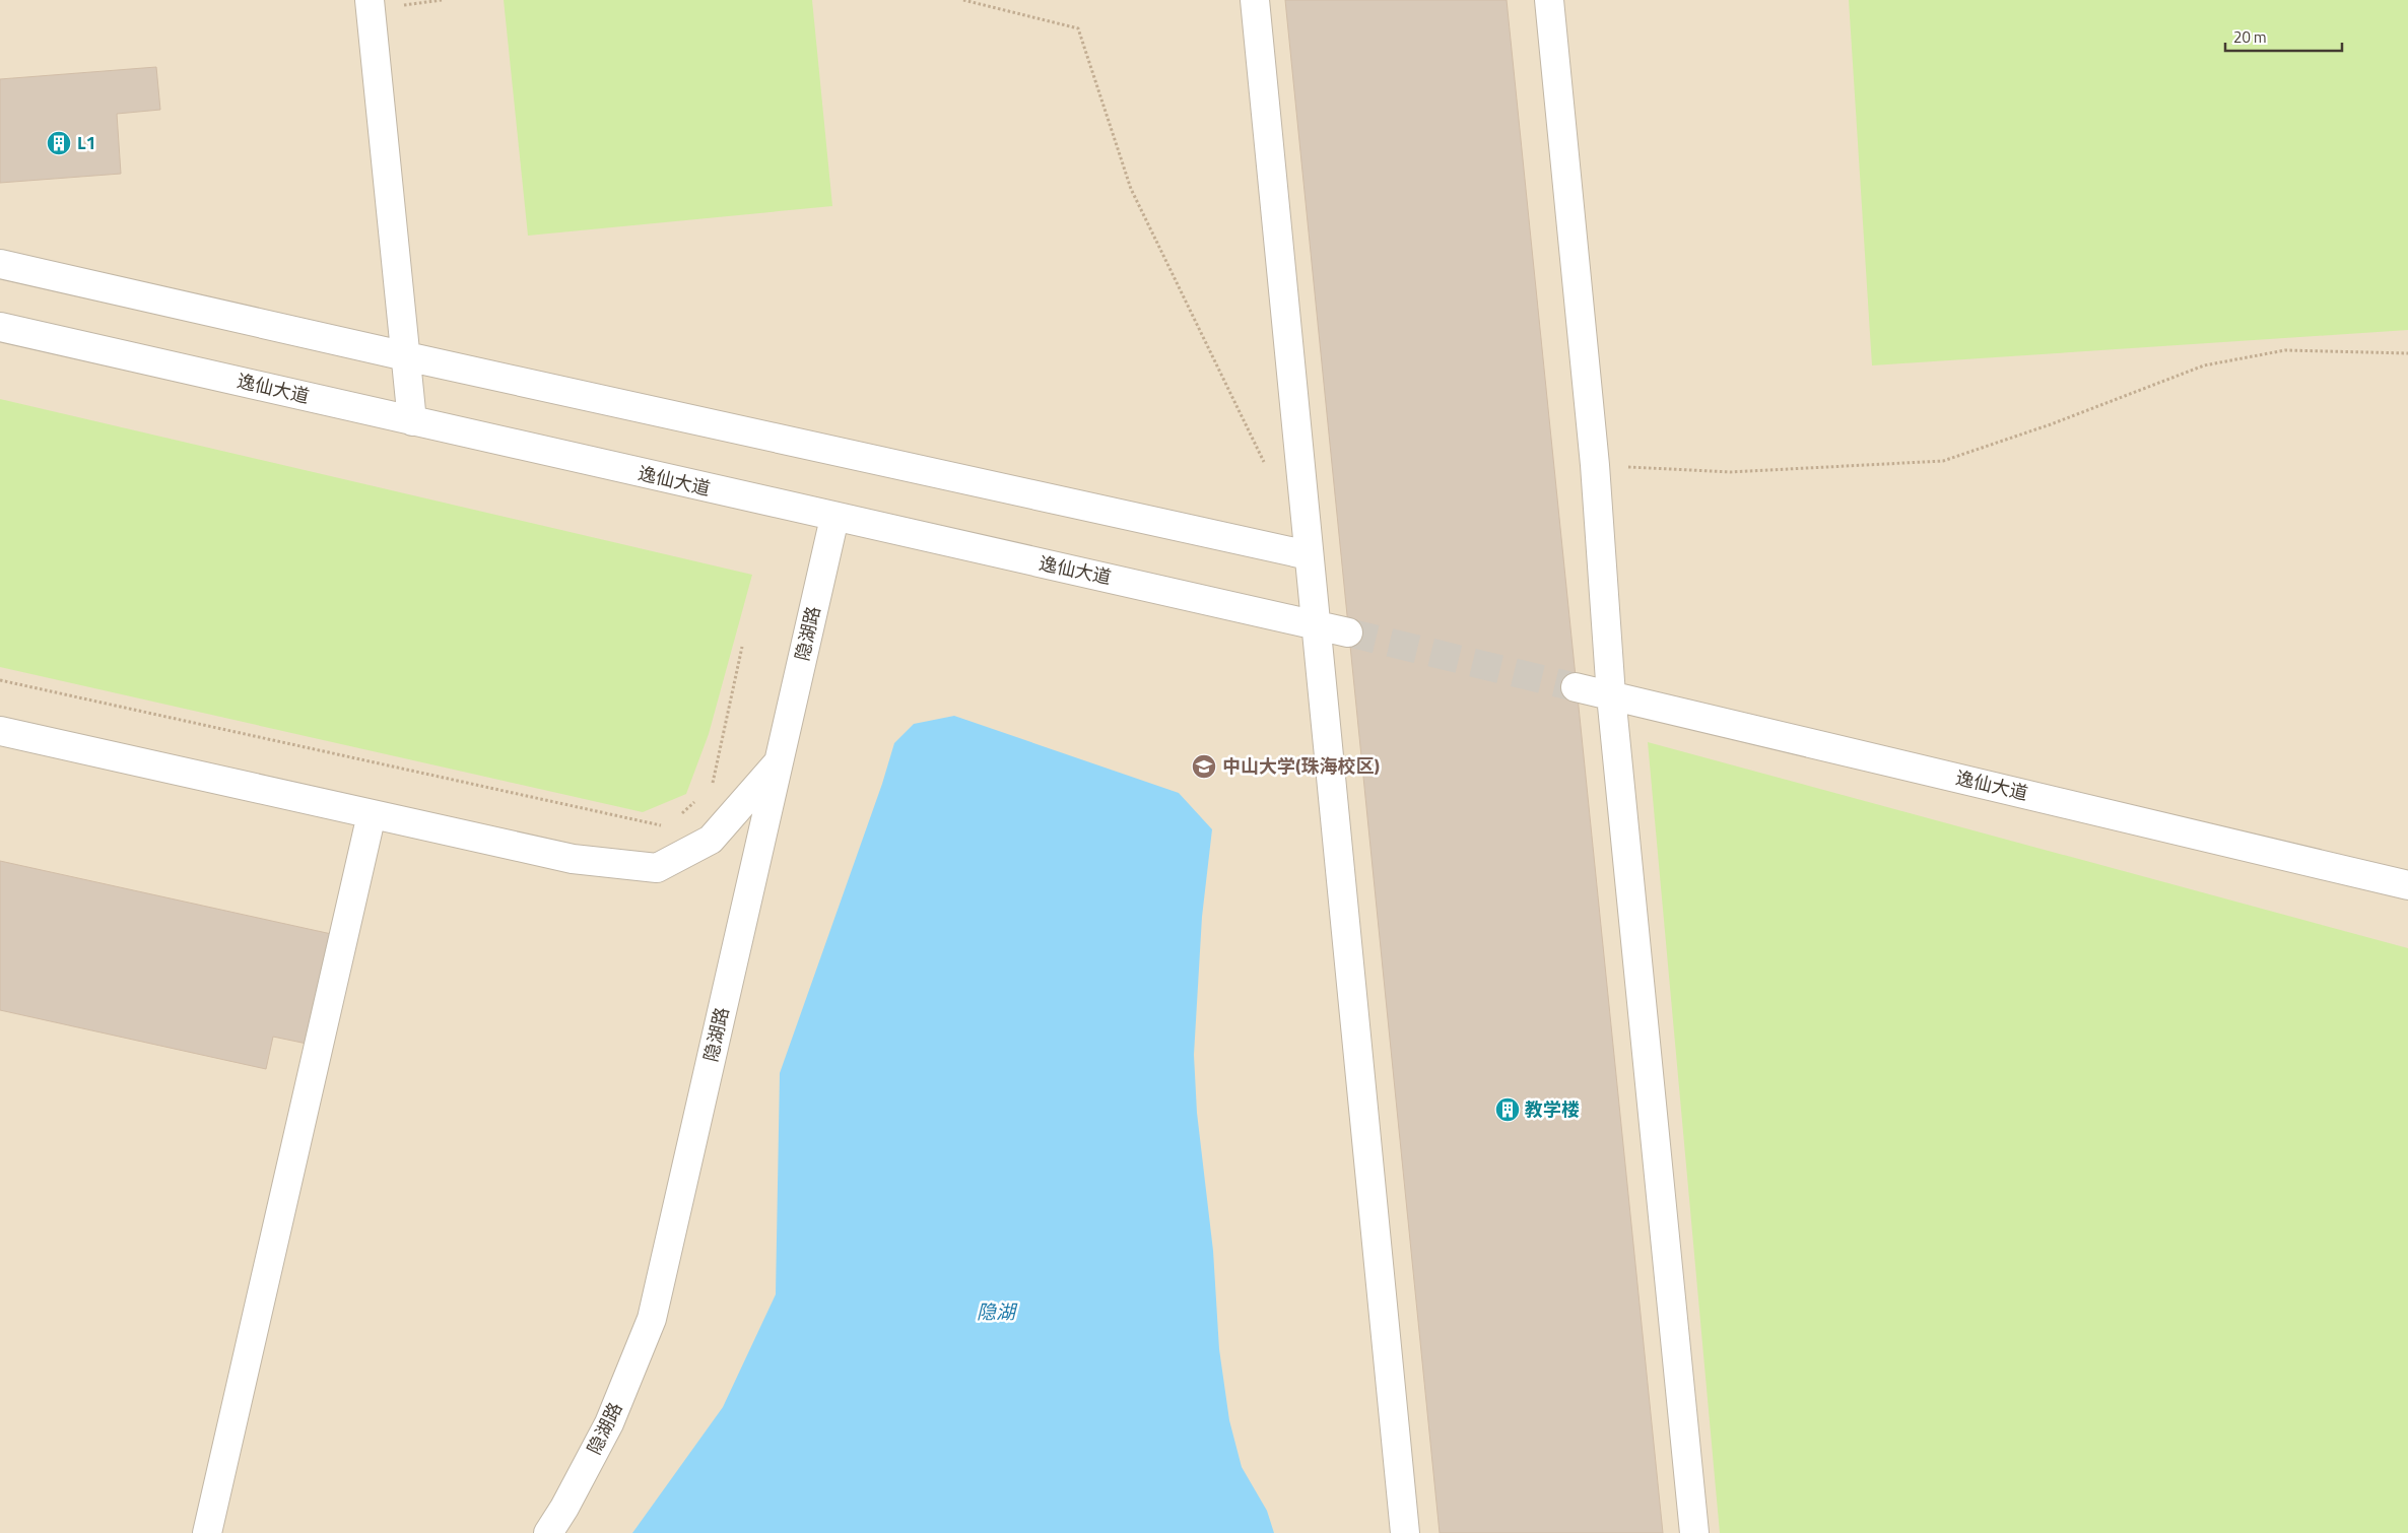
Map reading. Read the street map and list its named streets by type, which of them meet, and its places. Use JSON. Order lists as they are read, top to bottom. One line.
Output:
{"streets":{"lane":["逸仙大道","隐湖路"]},"crossings":[["逸仙大道","隐湖路"]],"water":["隐湖"],"places":{"building":["L1","教学楼"],"school or university":["中山大学(珠海校区)"]},"scale_bar":"20 m"}
